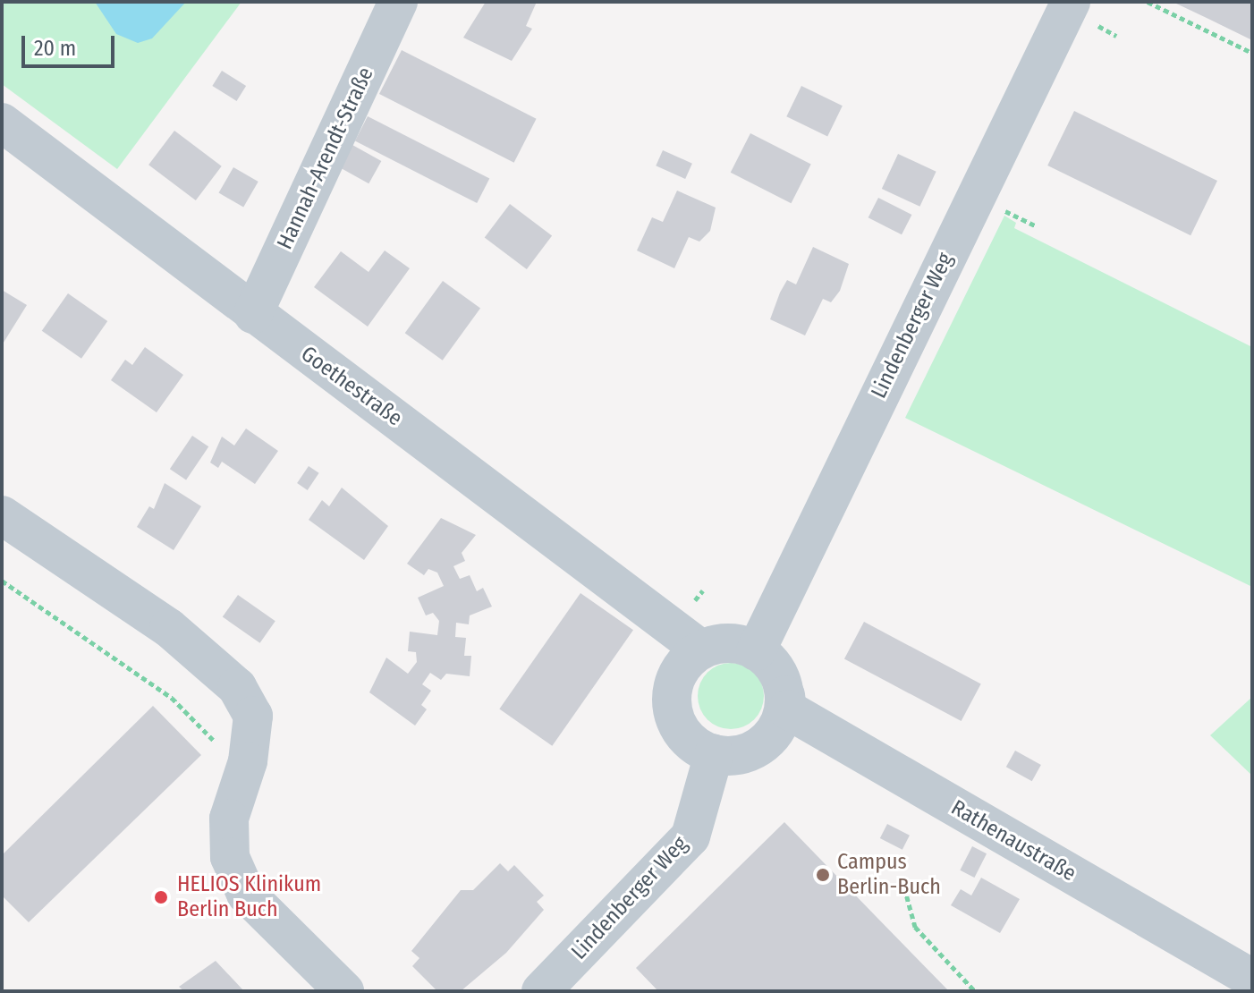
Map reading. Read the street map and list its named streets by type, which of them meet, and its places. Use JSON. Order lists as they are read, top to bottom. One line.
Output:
{"streets":{"street":["Hannah-Arendt-Straße","Lindenberger Weg","Goethestraße","Rathenaustraße"]},"crossings":[["Hannah-Arendt-Straße","Goethestraße"],["Lindenberger Weg","Goethestraße"],["Lindenberger Weg","Rathenaustraße"],["Goethestraße","Rathenaustraße"]],"places":["Campus Berlin-Buch","HELIOS Klinikum Berlin Buch"],"scale_bar":"20 m"}
